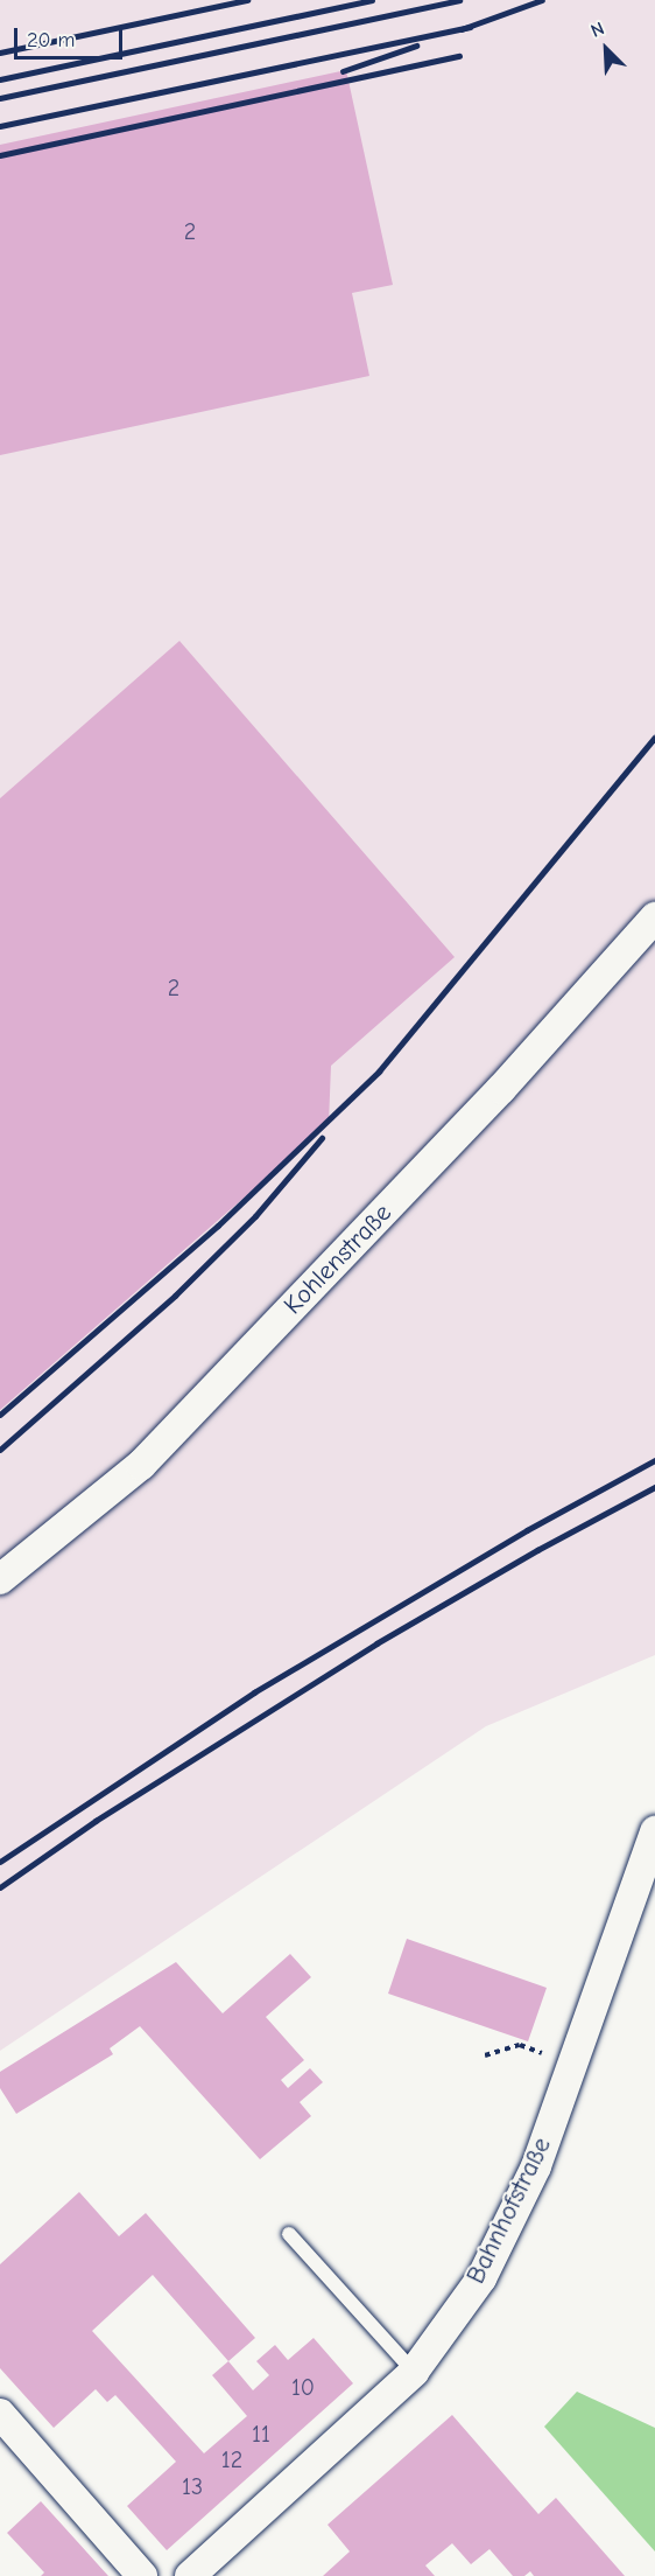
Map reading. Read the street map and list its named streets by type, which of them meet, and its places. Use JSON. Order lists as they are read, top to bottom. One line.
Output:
{"streets":{"street":["Kohlenstraße","Bahnhofstraße"]},"house_numbers":["2","2","10","11","12","13"],"scale_bar":"20 m","north":"top left"}
